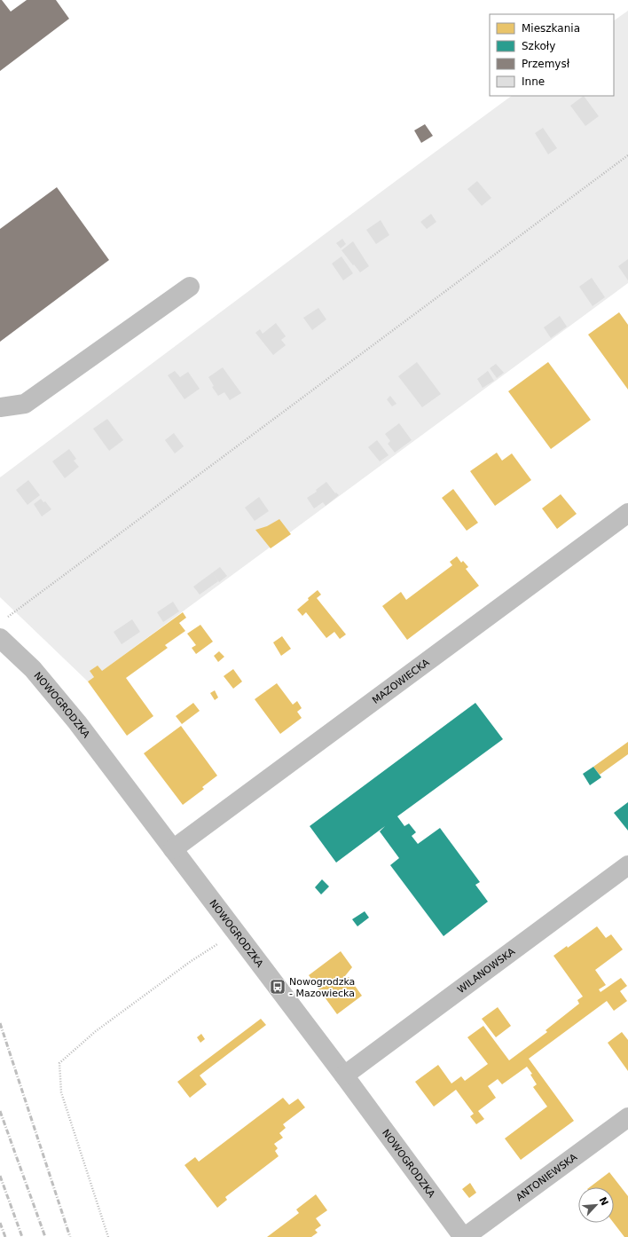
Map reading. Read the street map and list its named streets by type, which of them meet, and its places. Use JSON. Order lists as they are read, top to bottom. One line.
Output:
{"streets":{"street":["MAZOWIECKA","NOWOGRODZKA","WILANOWSKA","ANTONIEWSKA"]},"crossings":[["MAZOWIECKA","NOWOGRODZKA"],["NOWOGRODZKA","WILANOWSKA"],["NOWOGRODZKA","ANTONIEWSKA"]],"places":{"bus stop":["Nowogrodzka - Mazowiecka"]},"legend":["Mieszkania","Szkoły","Przemysł","Inne"],"north":"top right"}
